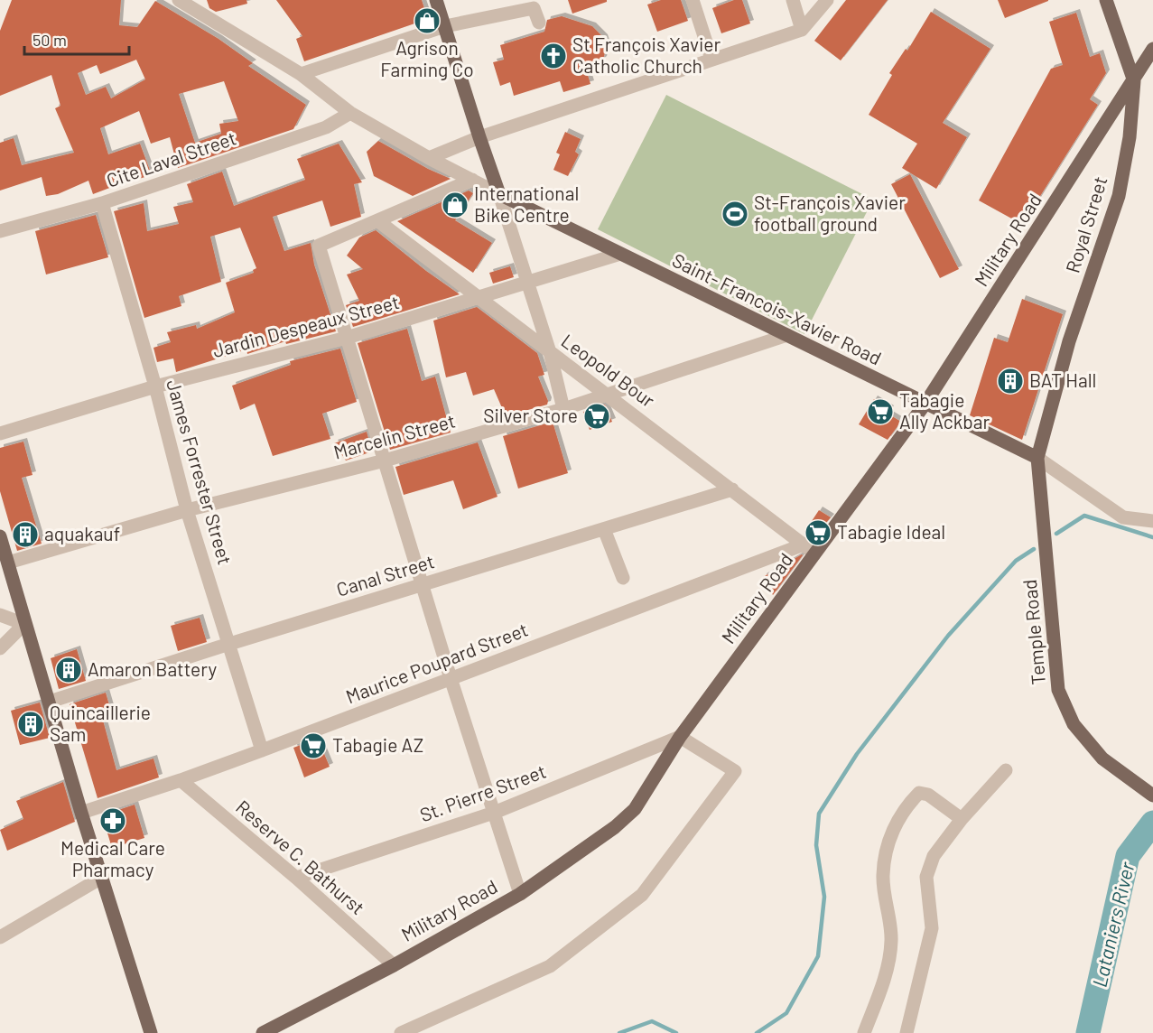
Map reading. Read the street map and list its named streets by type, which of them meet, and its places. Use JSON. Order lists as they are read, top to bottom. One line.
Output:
{"streets":{"main road":["Royal Street","Military Road","Saint- Francois-Xavier Road","Temple Road"],"street":["Cite Laval Street","Jardin Despeaux Street","Leopold Bour","Marcelin Street","James Forrester Street","Canal Street","Maurice Poupard Street","St. Pierre Street","Reserve C. Bathurst"]},"crossings":[["Cite Laval Street","James Forrester Street"],["Royal Street","Military Road"],["Royal Street","Saint- Francois-Xavier Road"],["Royal Street","Temple Road"],["Military Road","Saint- Francois-Xavier Road"],["Military Road","Leopold Bour"],["Military Road","Maurice Poupard Street"],["Military Road","St. Pierre Street"],["Military Road","Reserve C. Bathurst"],["Saint- Francois-Xavier Road","Jardin Despeaux Street"],["Saint- Francois-Xavier Road","Marcelin Street"],["Saint- Francois-Xavier Road","Temple Road"],["Jardin Despeaux Street","Leopold Bour"],["Jardin Despeaux Street","James Forrester Street"],["Leopold Bour","Marcelin Street"],["Leopold Bour","Canal Street"],["Leopold Bour","Maurice Poupard Street"],["Marcelin Street","James Forrester Street"],["James Forrester Street","Canal Street"],["James Forrester Street","Maurice Poupard Street"],["Maurice Poupard Street","Reserve C. Bathurst"],["St. Pierre Street","Reserve C. Bathurst"]],"water":["Lataniers River"],"places":{"shop":["Agrison Farming Co","International Bike Centre"],"church":["St François Xavier Catholic Church"],"sports":["St-François Xavier football ground"],"building":["BAT Hall","aquakauf","Amaron Battery","Quincaillerie Sam"],"supermarket":["Tabagie Ally Ackbar","Silver Store","Tabagie Ideal","Tabagie AZ"],"pharmacy":["Medical Care Pharmacy"]},"scale_bar":"50 m"}
